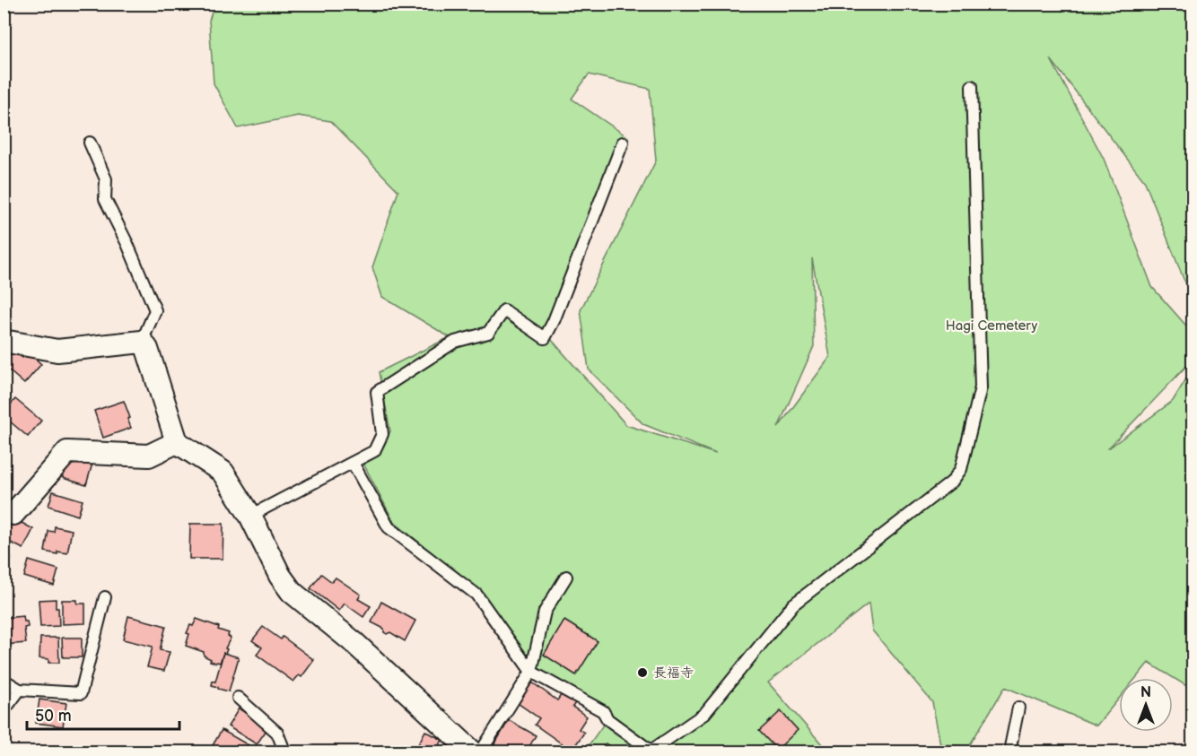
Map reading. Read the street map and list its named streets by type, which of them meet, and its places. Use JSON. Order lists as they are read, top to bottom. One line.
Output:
{"parks":["Hagi Cemetery"],"places":["長福寺"],"scale_bar":"50 m","north":"top"}
